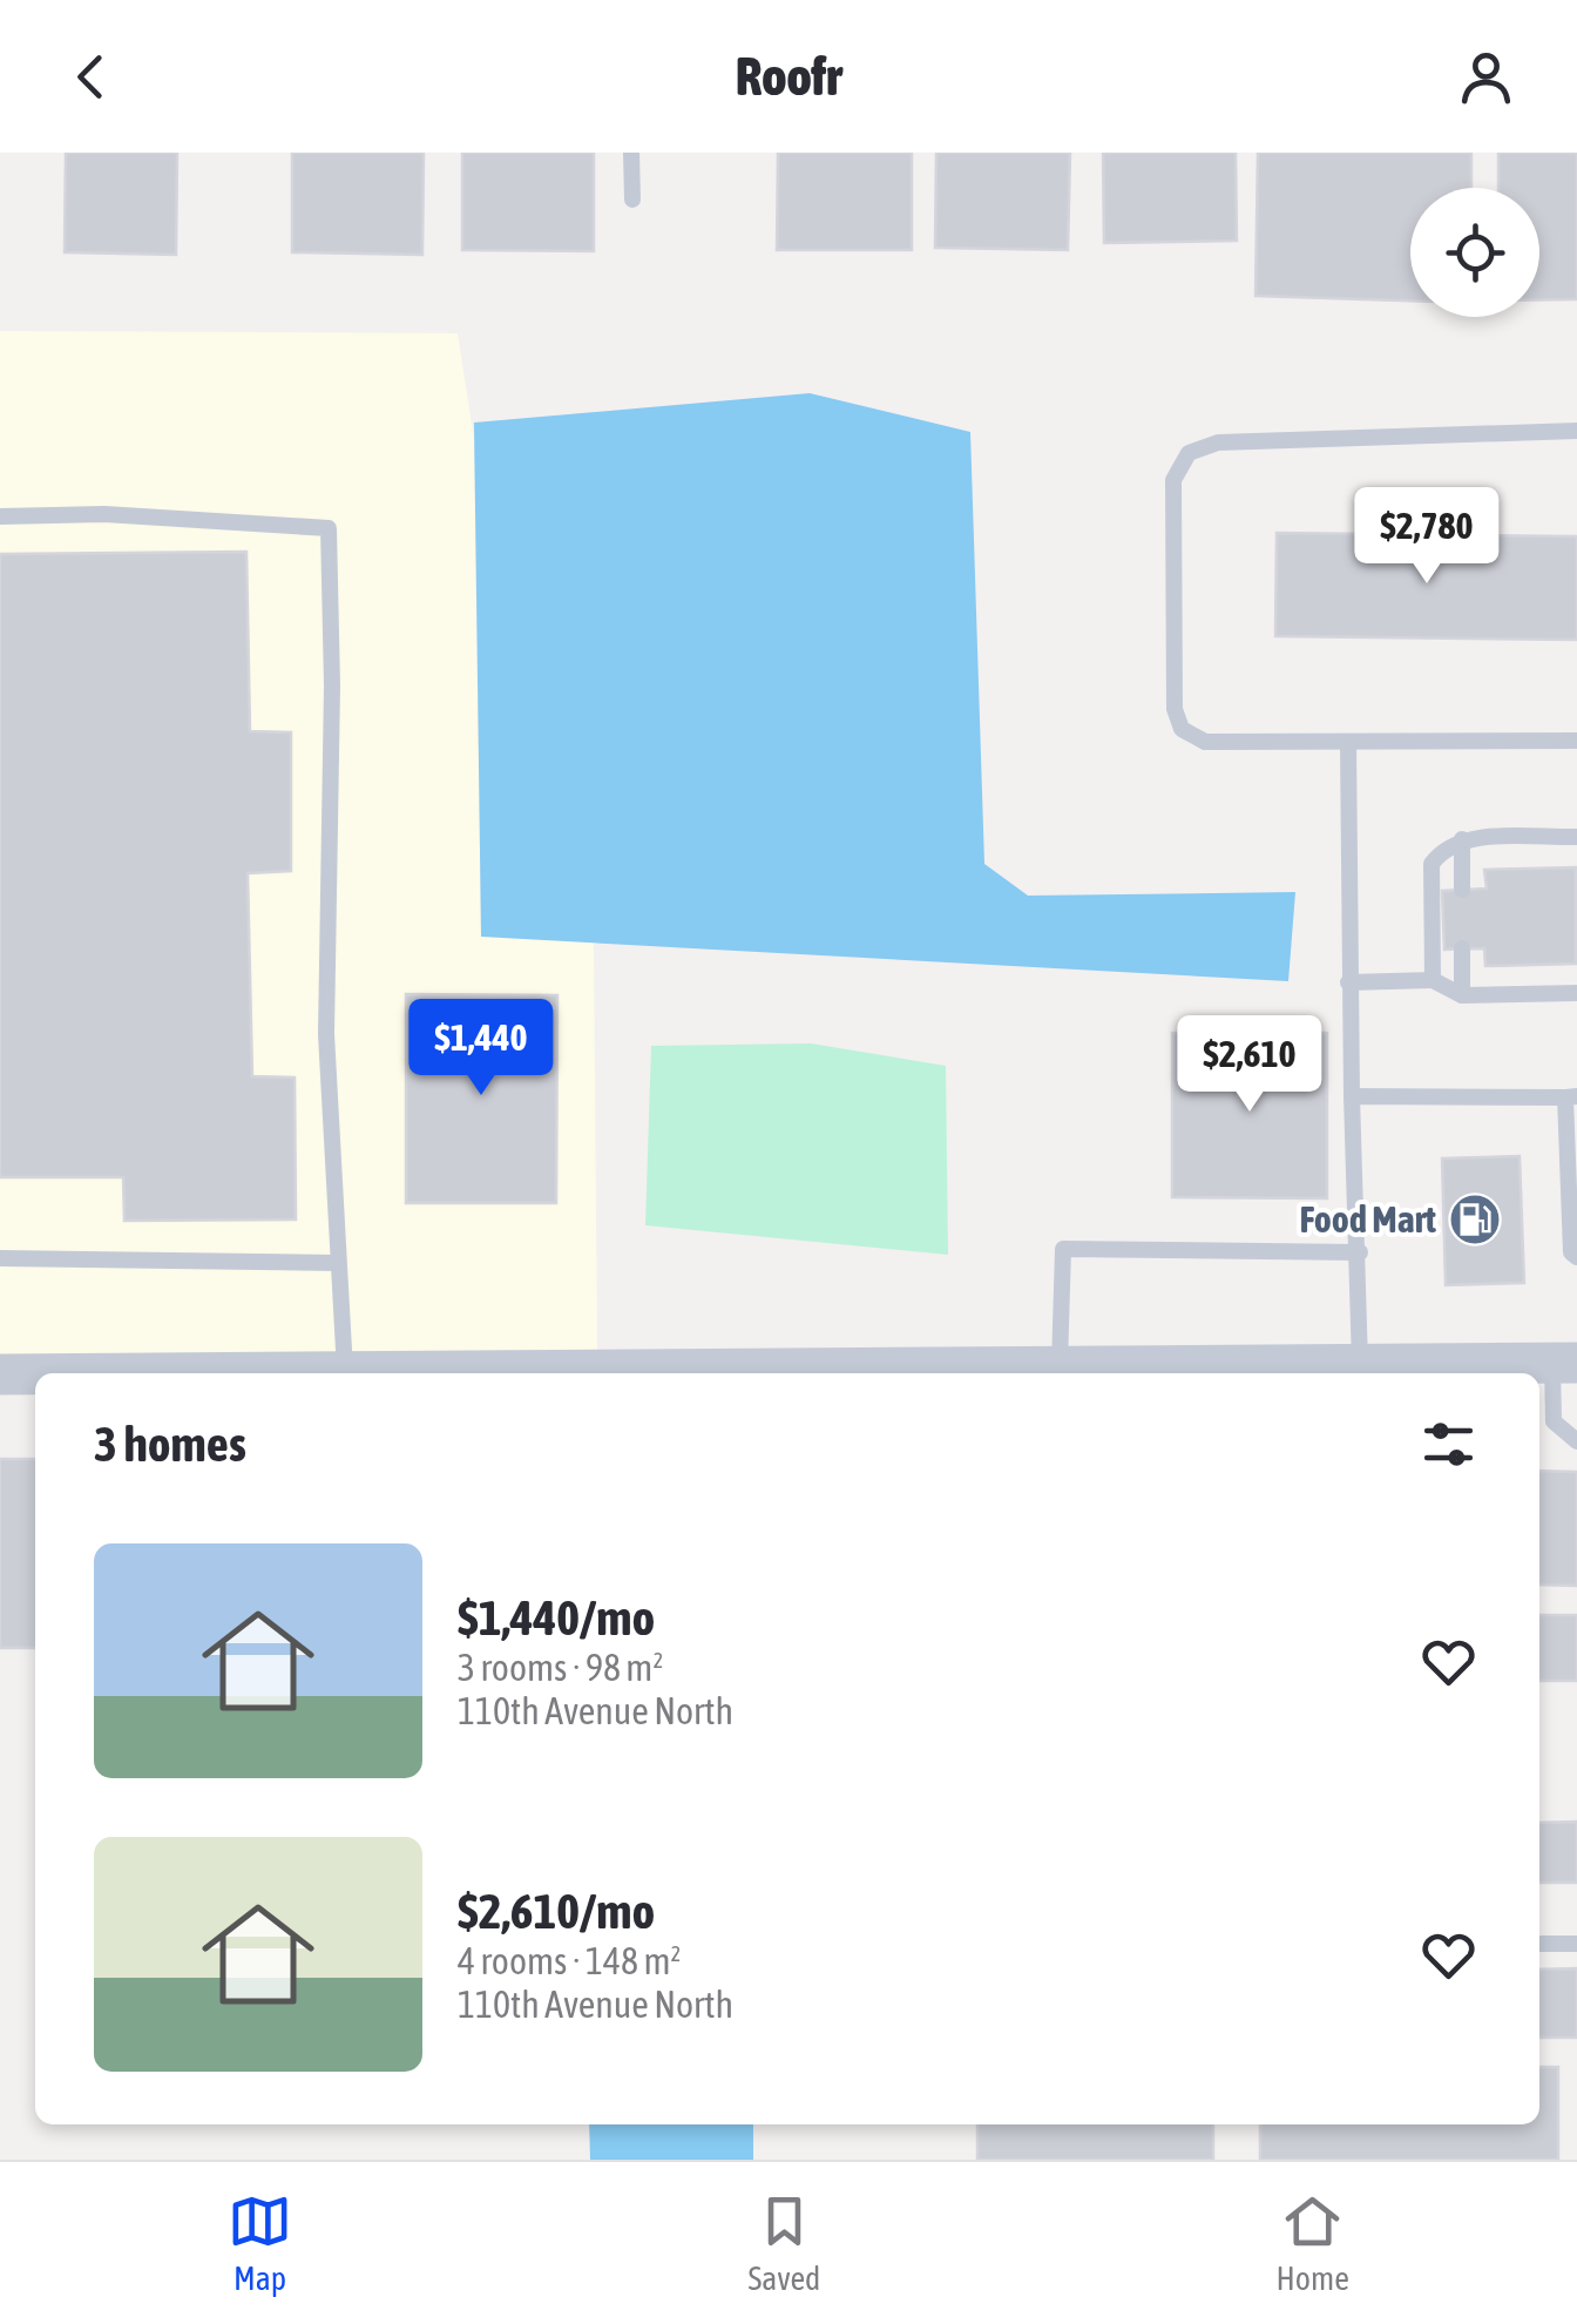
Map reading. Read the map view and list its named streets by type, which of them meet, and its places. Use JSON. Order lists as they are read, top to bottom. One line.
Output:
{"places":{"fuel station":["Food Mart"]},"page":{"header":"Roofr","price":["$2,780","$1,440","$2,610"],"heading":"3 homes","list":[{"name":"$1,440/mo","note":"3 rooms · 98 m² · 110th Avenue North"},{"name":"$2,610/mo","note":"4 rooms · 148 m² · 110th Avenue North"}],"tabs":["Map","Saved","Home"]}}
